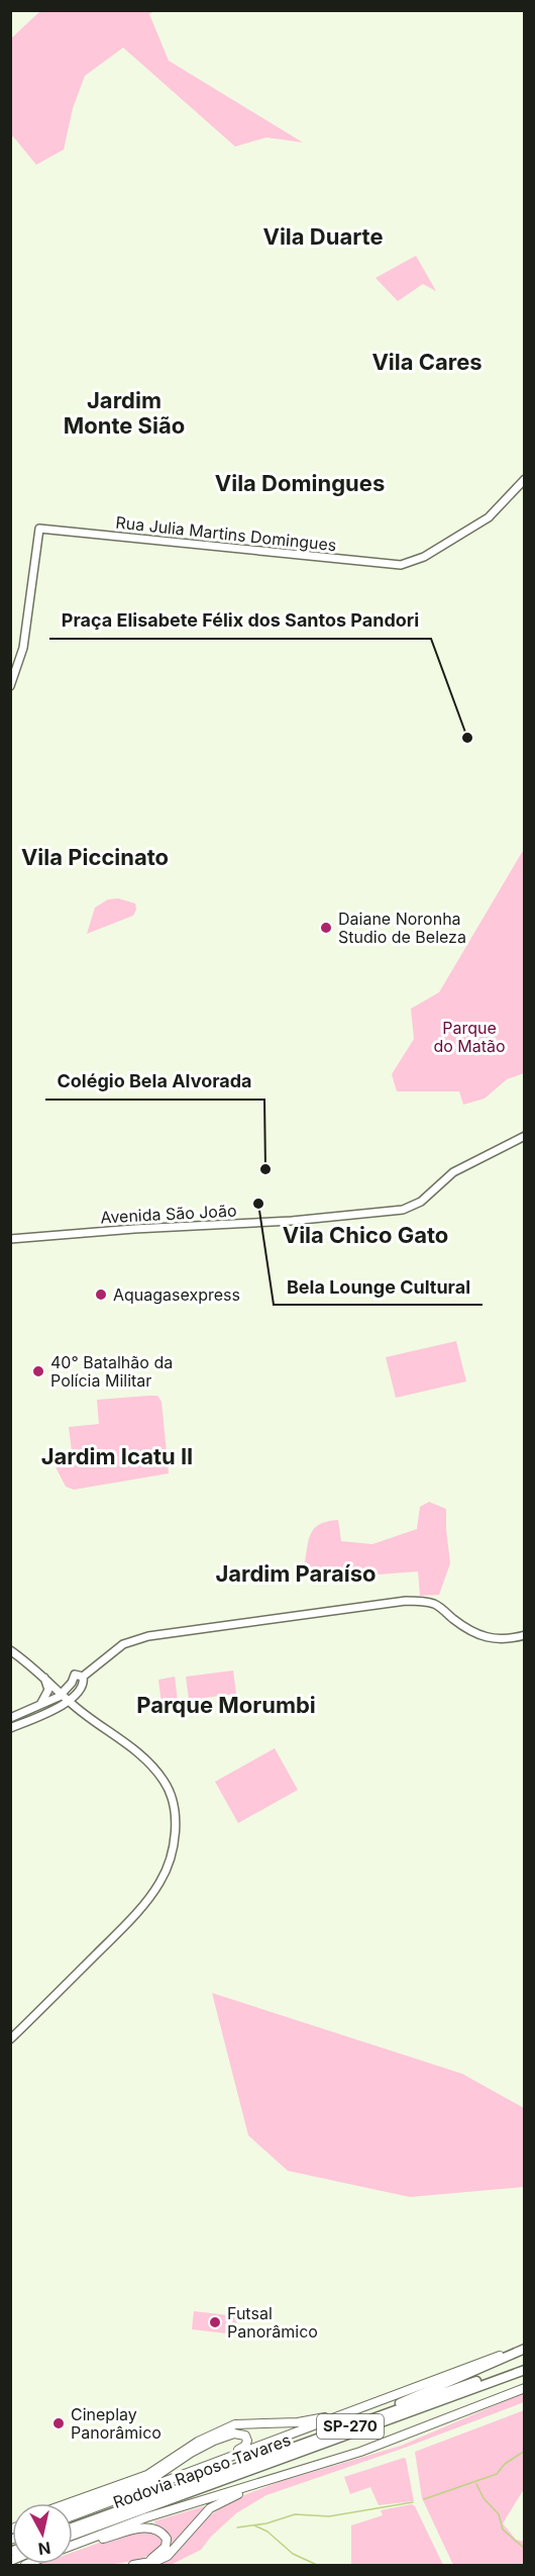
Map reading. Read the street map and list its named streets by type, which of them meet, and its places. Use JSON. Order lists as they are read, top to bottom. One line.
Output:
{"streets":{"highway":["SP-270","Rodovia Raposo Tavares"],"main road":["Rua Julia Martins Domingues","Avenida São João"]},"districts":["Vila Duarte","Vila Cares","Jardim Monte Sião","Vila Domingues","Vila Piccinato","Vila Chico Gato","Jardim Icatu II","Jardim Paraíso","Parque Morumbi"],"parks":["Parque do Matão"],"places":["Praça Elisabete Félix dos Santos Pandori","Daiane Noronha Studio de Beleza","Colégio Bela Alvorada","Bela Lounge Cultural","Aquagasexpress","40° Batalhão da Polícia Militar","Futsal Panorâmico","Cineplay Panorâmico"],"north":"bottom"}
